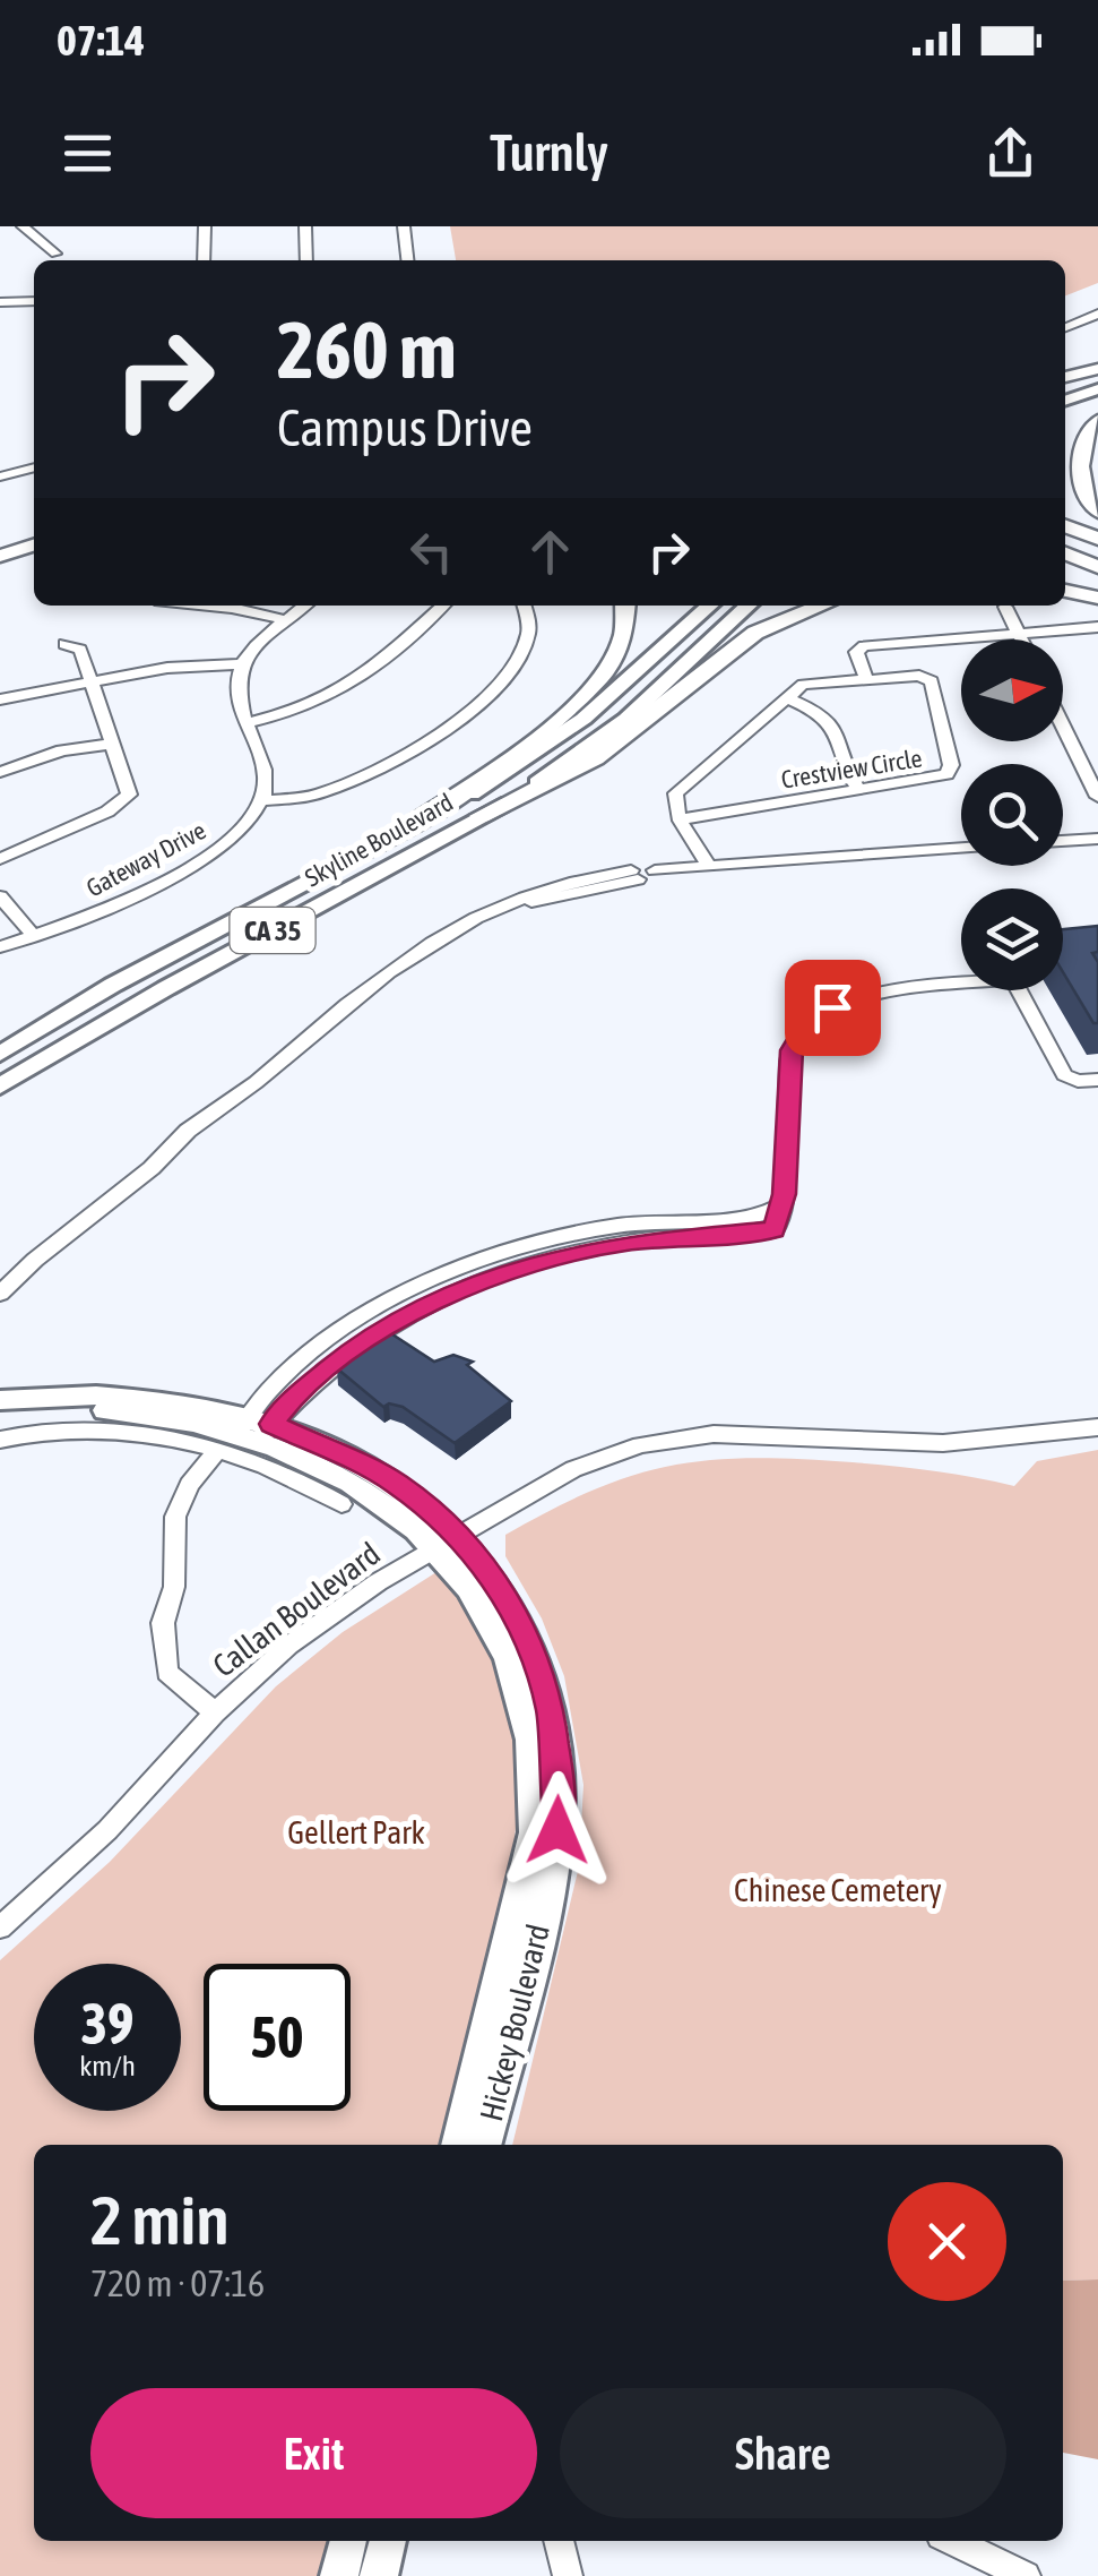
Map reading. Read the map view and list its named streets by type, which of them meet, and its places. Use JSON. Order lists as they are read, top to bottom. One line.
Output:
{"streets":{"main road":["Skyline Boulevard","CA 35","Hickey Boulevard"],"street":["Crestview Circle","Gateway Drive","Callan Boulevard"]},"crossings":[["Callan Boulevard","Hickey Boulevard"]],"parks":["Gellert Park","Chinese Cemetery"],"north":"right","page":{"status":"07:14","header":"Turnly","turn":["260 m","Campus Drive"],"speed":"39 km/h","limit":"50","heading":["2 min","720 m · 07:16"],"buttons":["Exit","Share"]}}
